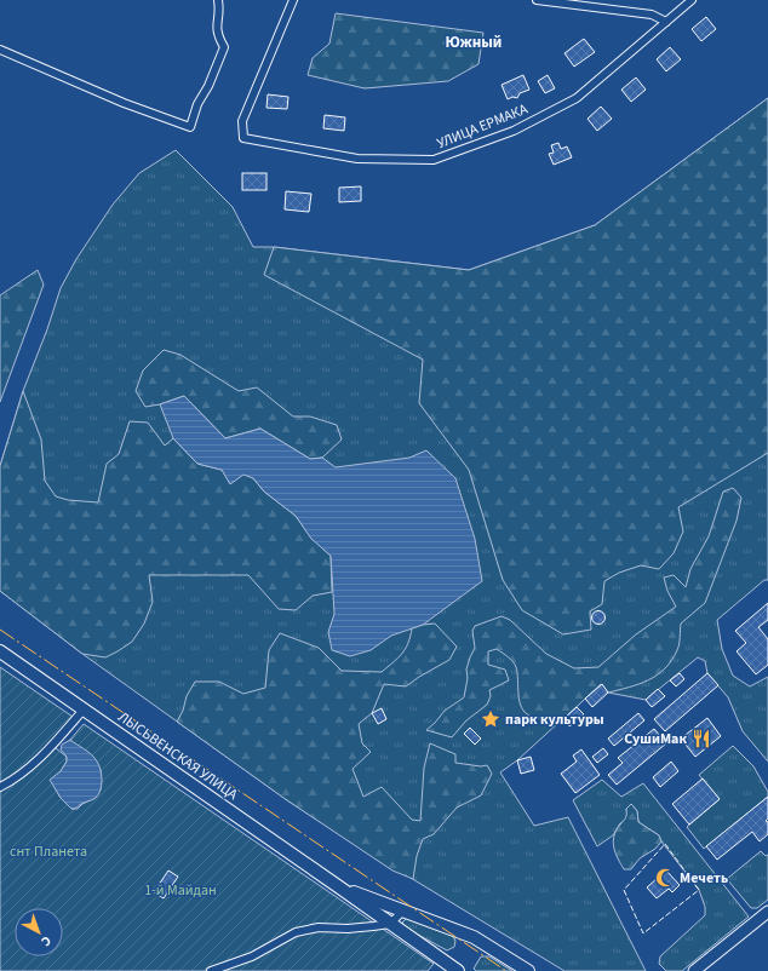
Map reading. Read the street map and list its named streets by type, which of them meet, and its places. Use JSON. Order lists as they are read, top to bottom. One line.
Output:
{"streets":{"main road":["ЛЫСЬВЕНСКАЯ УЛИЦА"],"street":["УЛИЦА ЕРМАКА"]},"districts":["Южный"],"parks":["снт Планета","1-й Майдан"],"places":{"place":["парк культуры"],"restaurant":["СушиМак"],"mosque":["Мечеть"]},"north":"bottom right"}
